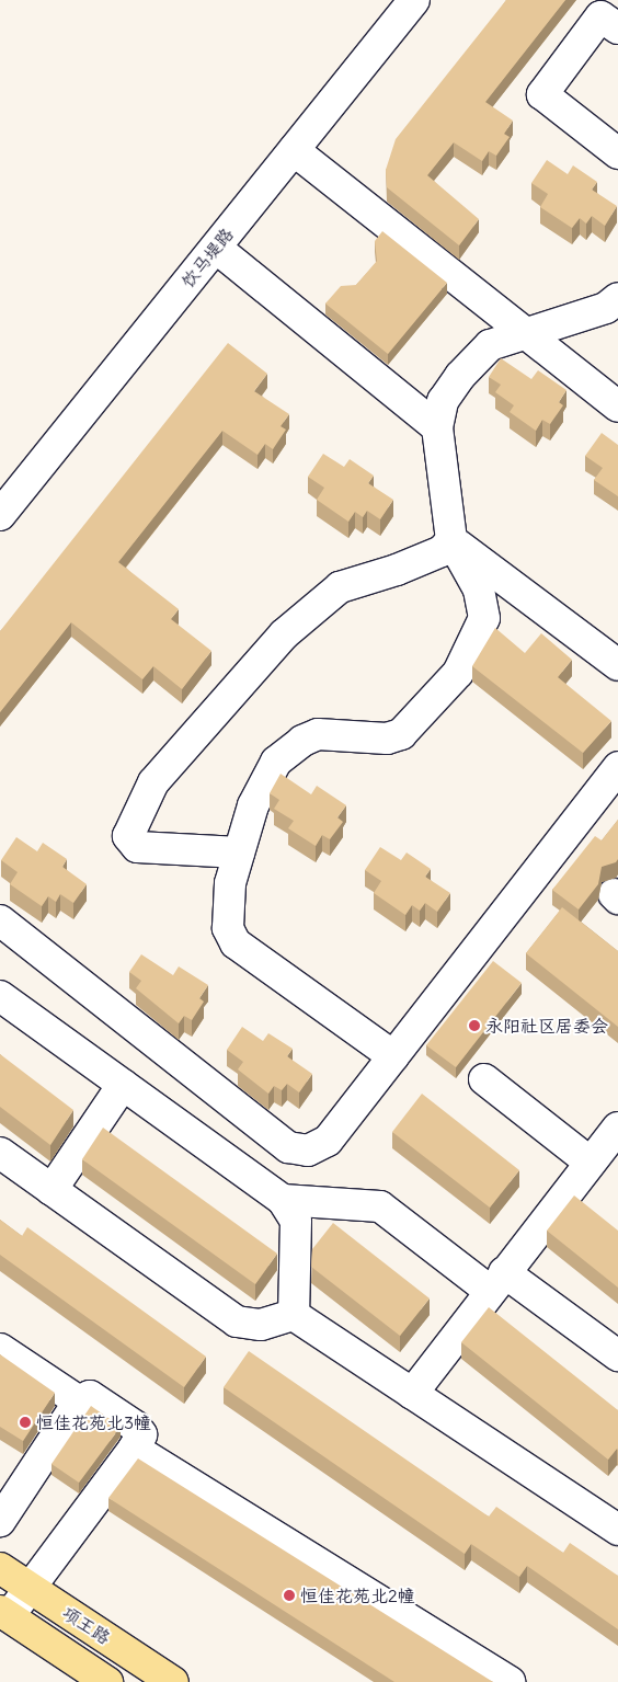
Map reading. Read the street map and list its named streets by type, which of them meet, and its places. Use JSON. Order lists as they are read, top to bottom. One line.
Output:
{"streets":{"main road":["项王路"],"street":["饮马堤路"]},"places":["永阳社区居委会","恒佳花苑北3幢","恒佳花苑北2幢"]}
